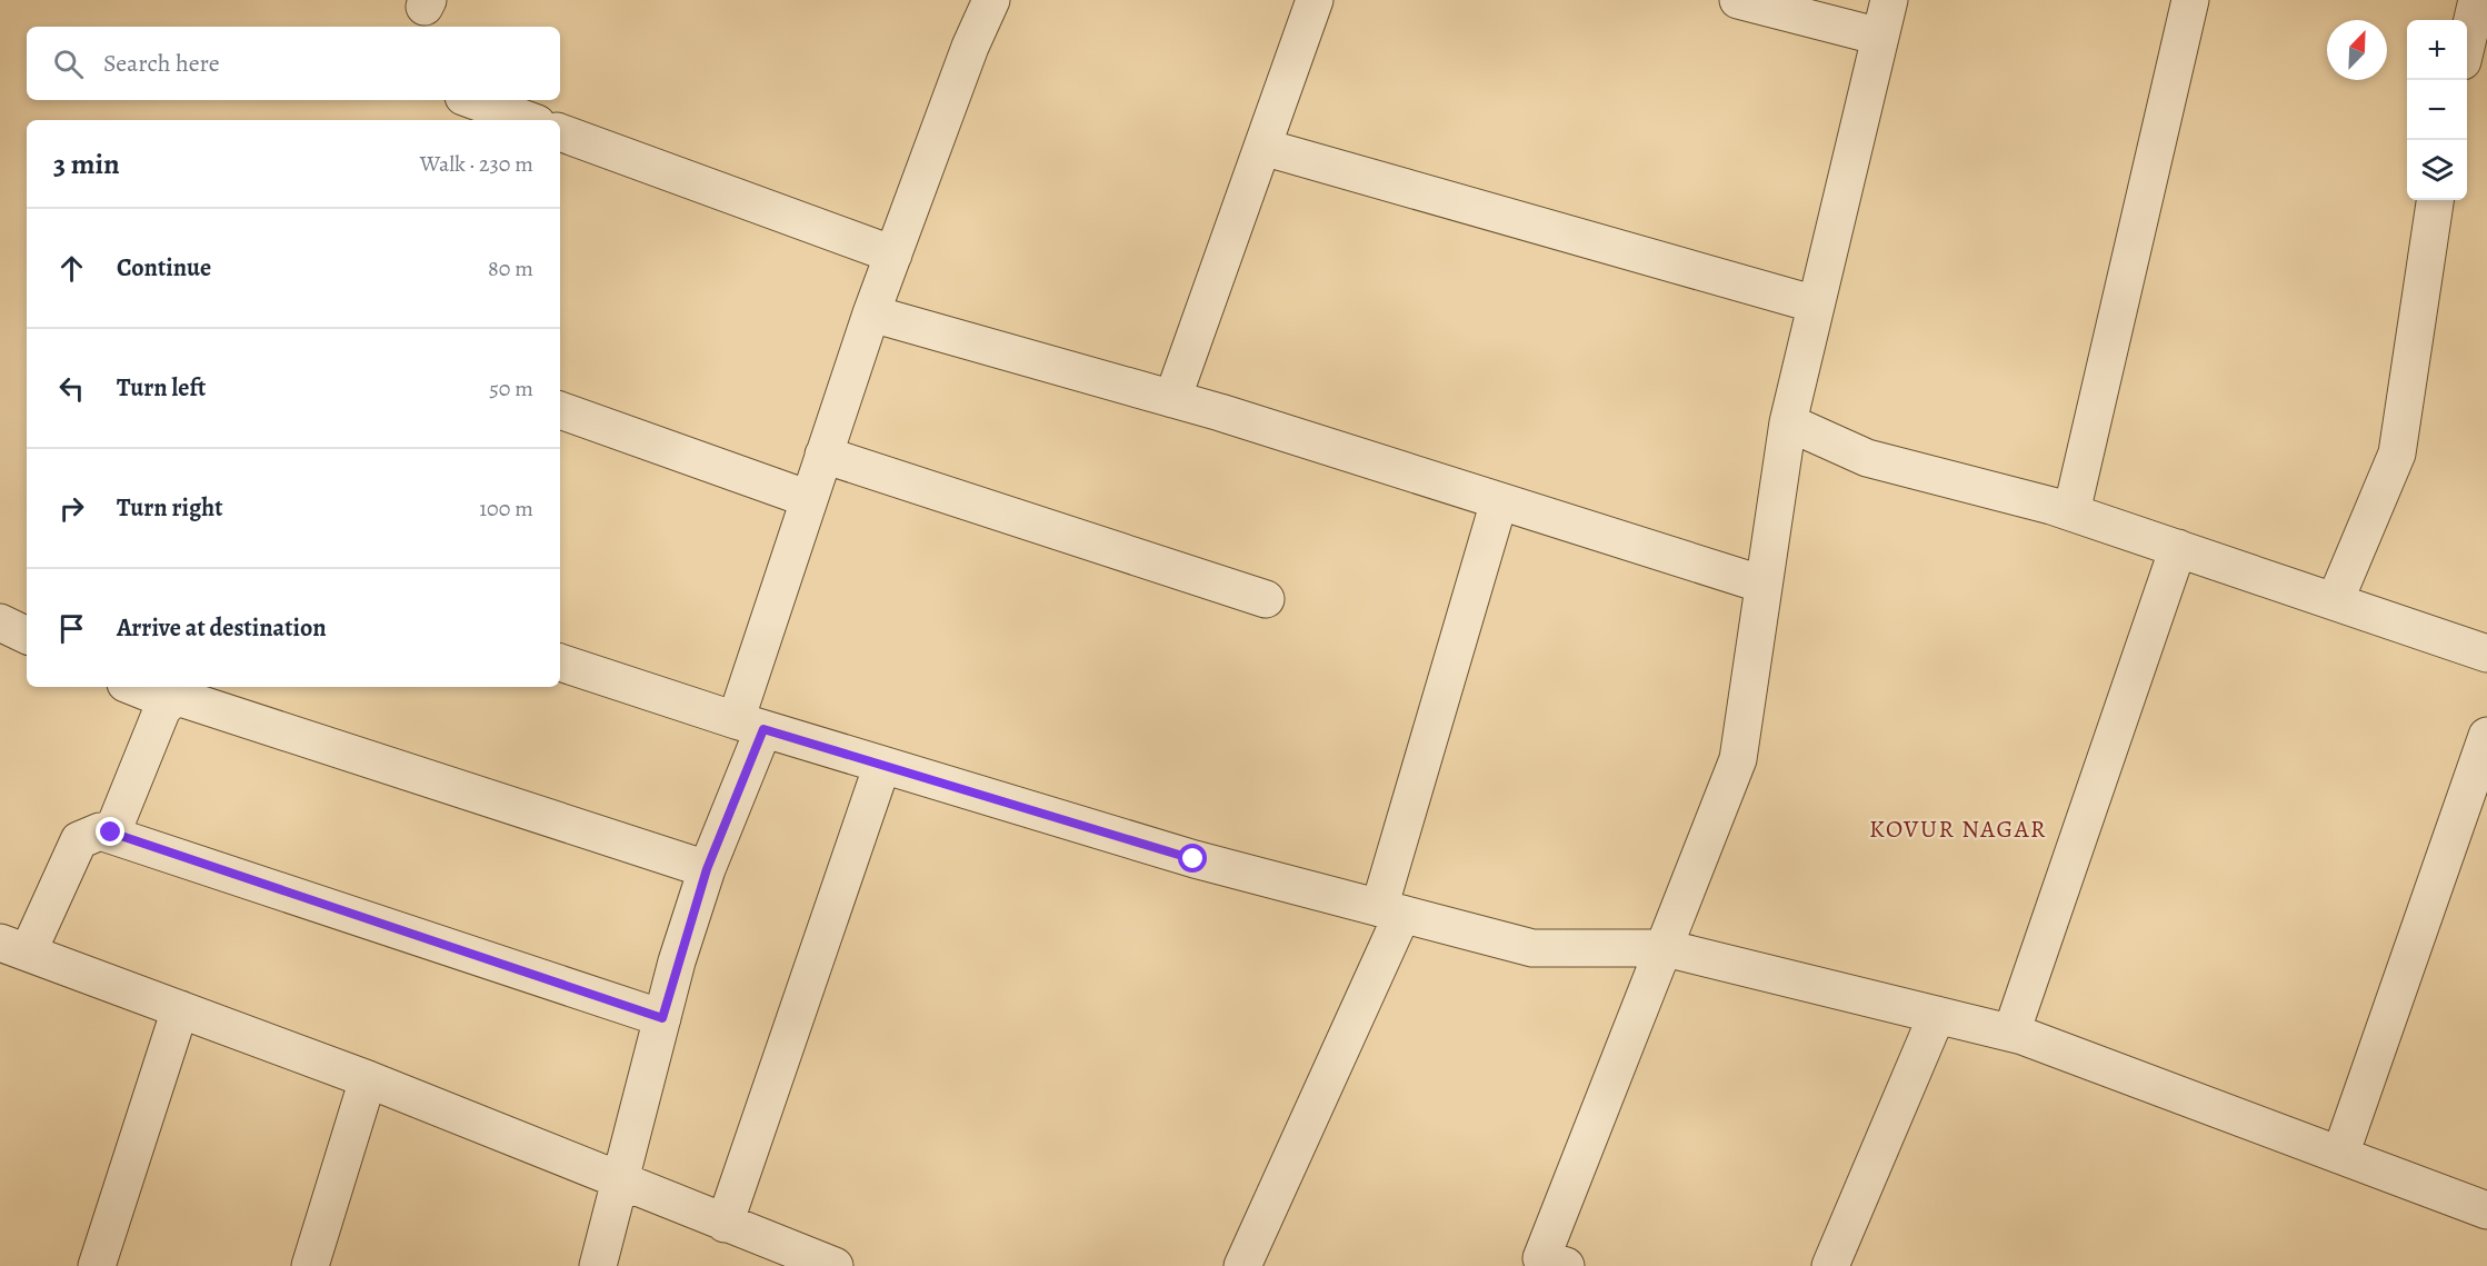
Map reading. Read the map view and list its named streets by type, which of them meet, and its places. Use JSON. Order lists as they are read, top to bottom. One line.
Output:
{"districts":["KOVUR NAGAR"],"north":"top right","page":{"map_buttons":["+","−"],"search":"Search here","heading":["3 min","Walk · 230 m"],"list":[["Continue","80 m"],["Turn left","50 m"],["Turn right","100 m"],"Arrive at destination"]}}
